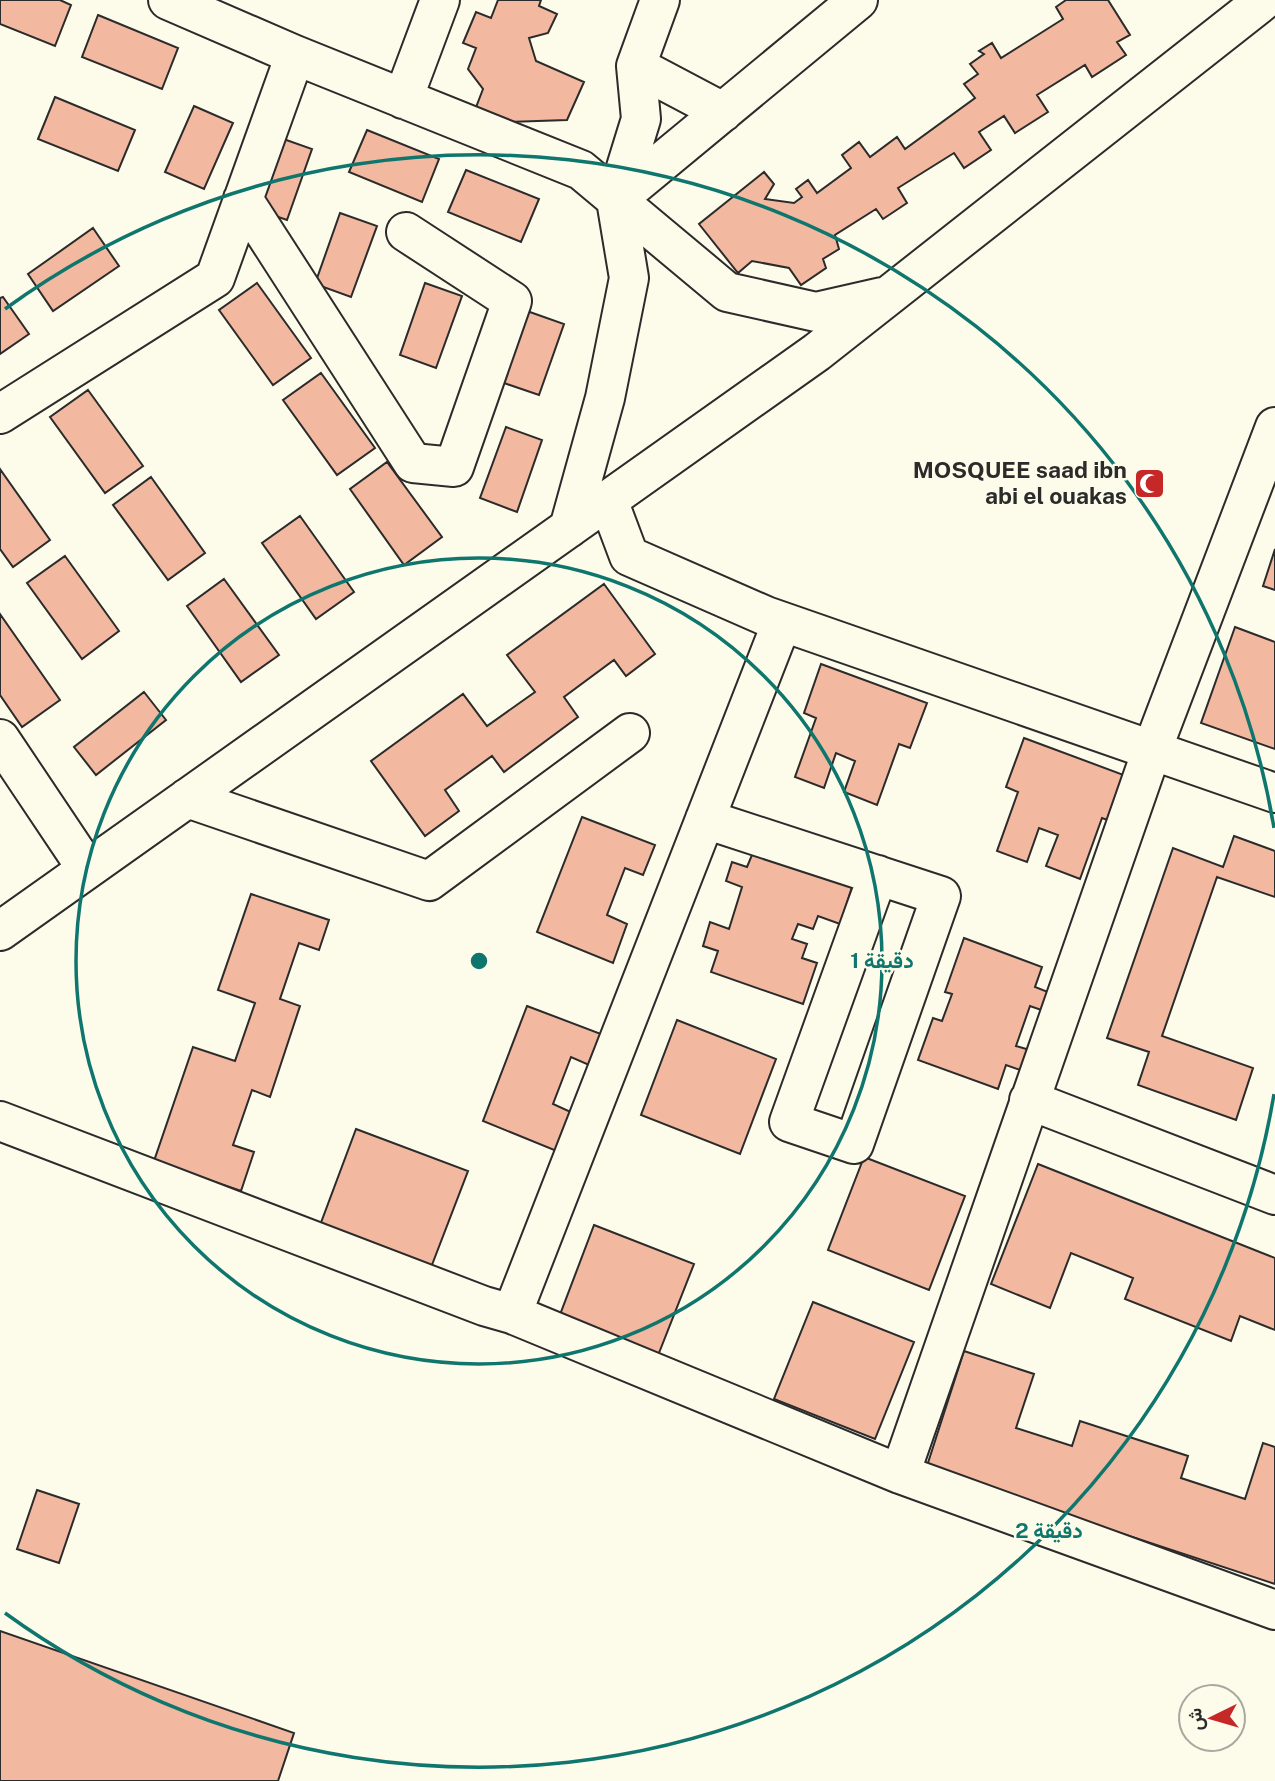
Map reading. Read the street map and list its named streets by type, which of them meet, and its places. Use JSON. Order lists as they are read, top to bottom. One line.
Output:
{"places":{"mosque":["MOSQUEE saad ibn abi el ouakas"]},"north":"left","rings":["1 دقيقة","2 دقيقة"]}
